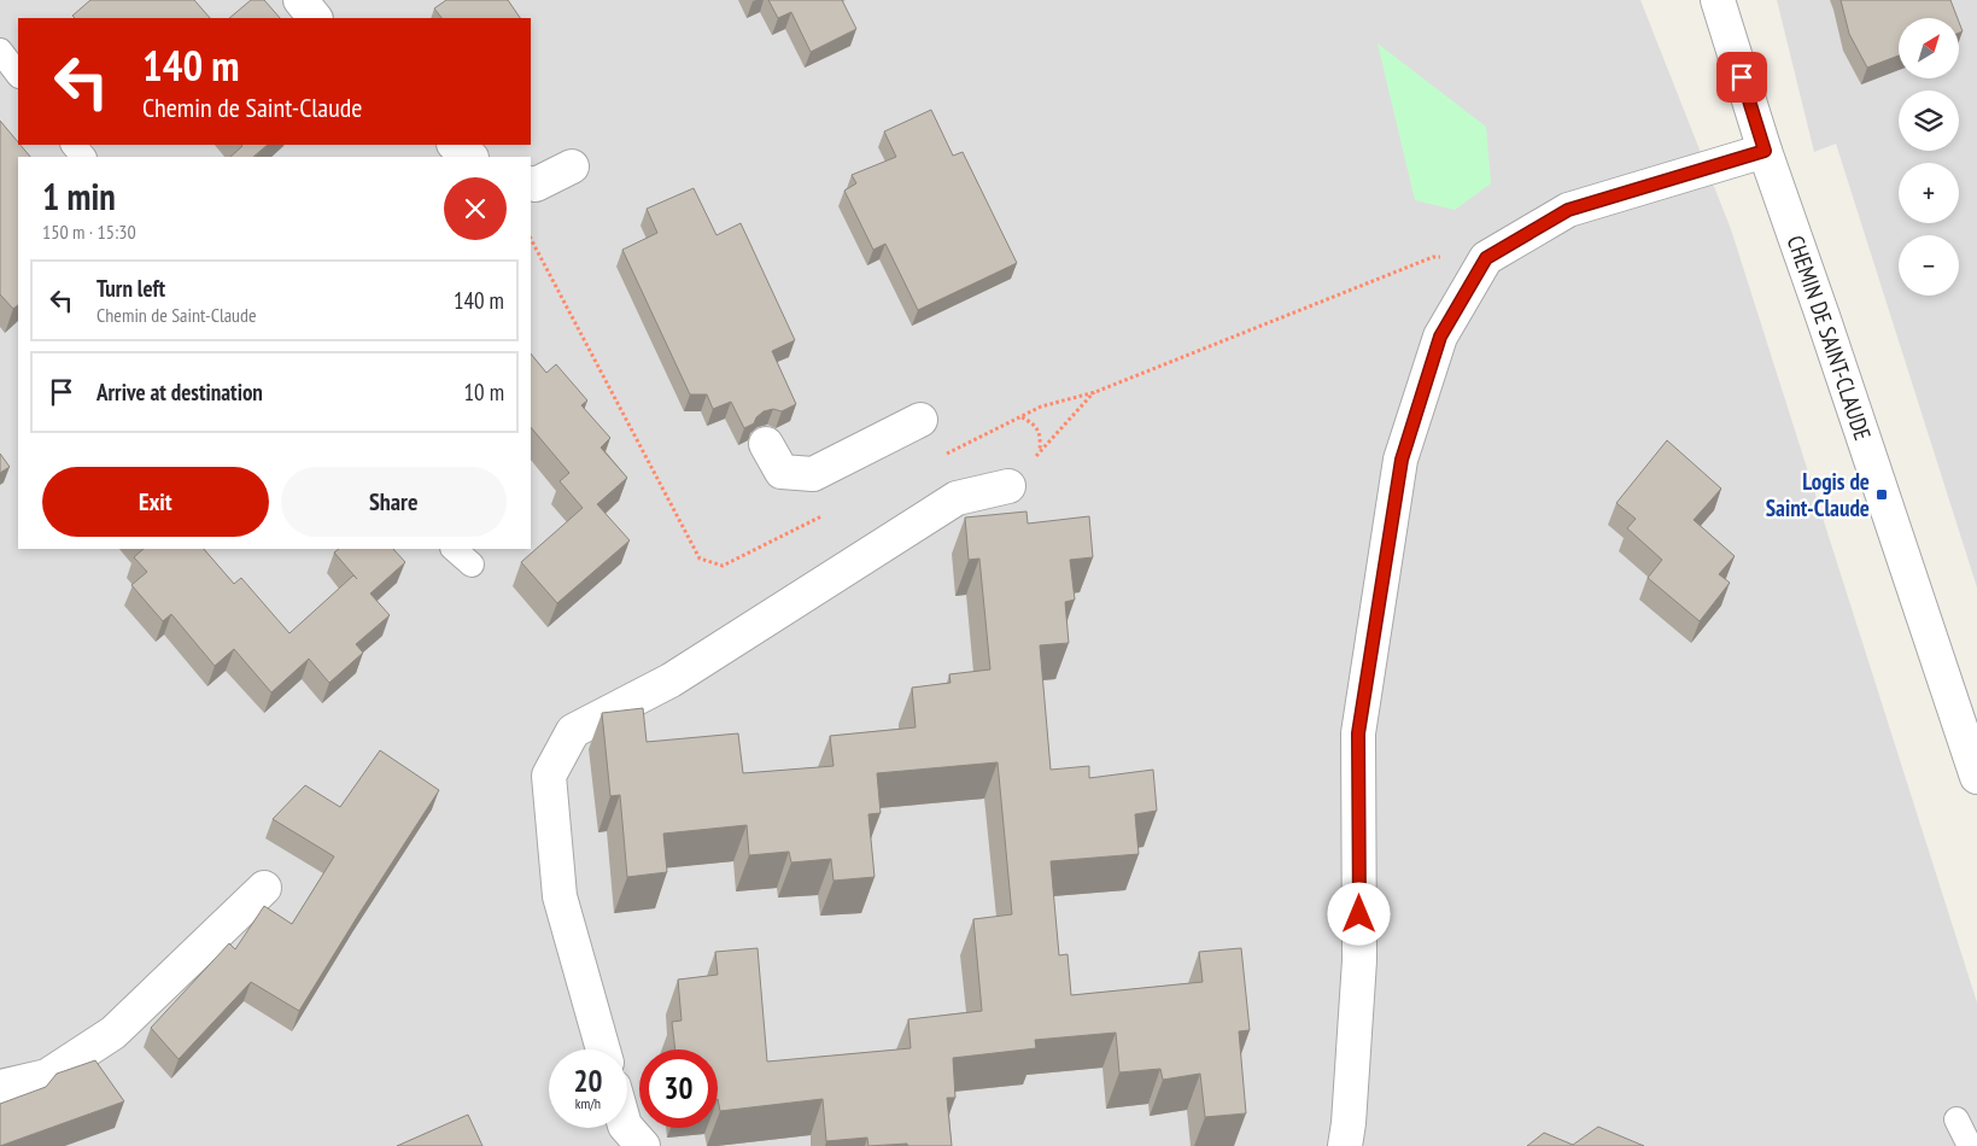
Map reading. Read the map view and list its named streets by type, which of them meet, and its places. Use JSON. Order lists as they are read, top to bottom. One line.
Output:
{"streets":{"street":["CHEMIN DE SAINT-CLAUDE"]},"places":{"transit":["Logis de Saint-Claude"]},"north":"top right","page":{"map_buttons":["+","−"],"turn":["140 m","Chemin de Saint-Claude"],"heading":["1 min","150 m · 15:30"],"list":[{"name":"Turn left","note":"Chemin de Saint-Claude","value":"140 m"},{"name":"Arrive at destination","value":"10 m"}],"buttons":["Exit","Share"],"speed":"20 km/h","limit":"30"}}
